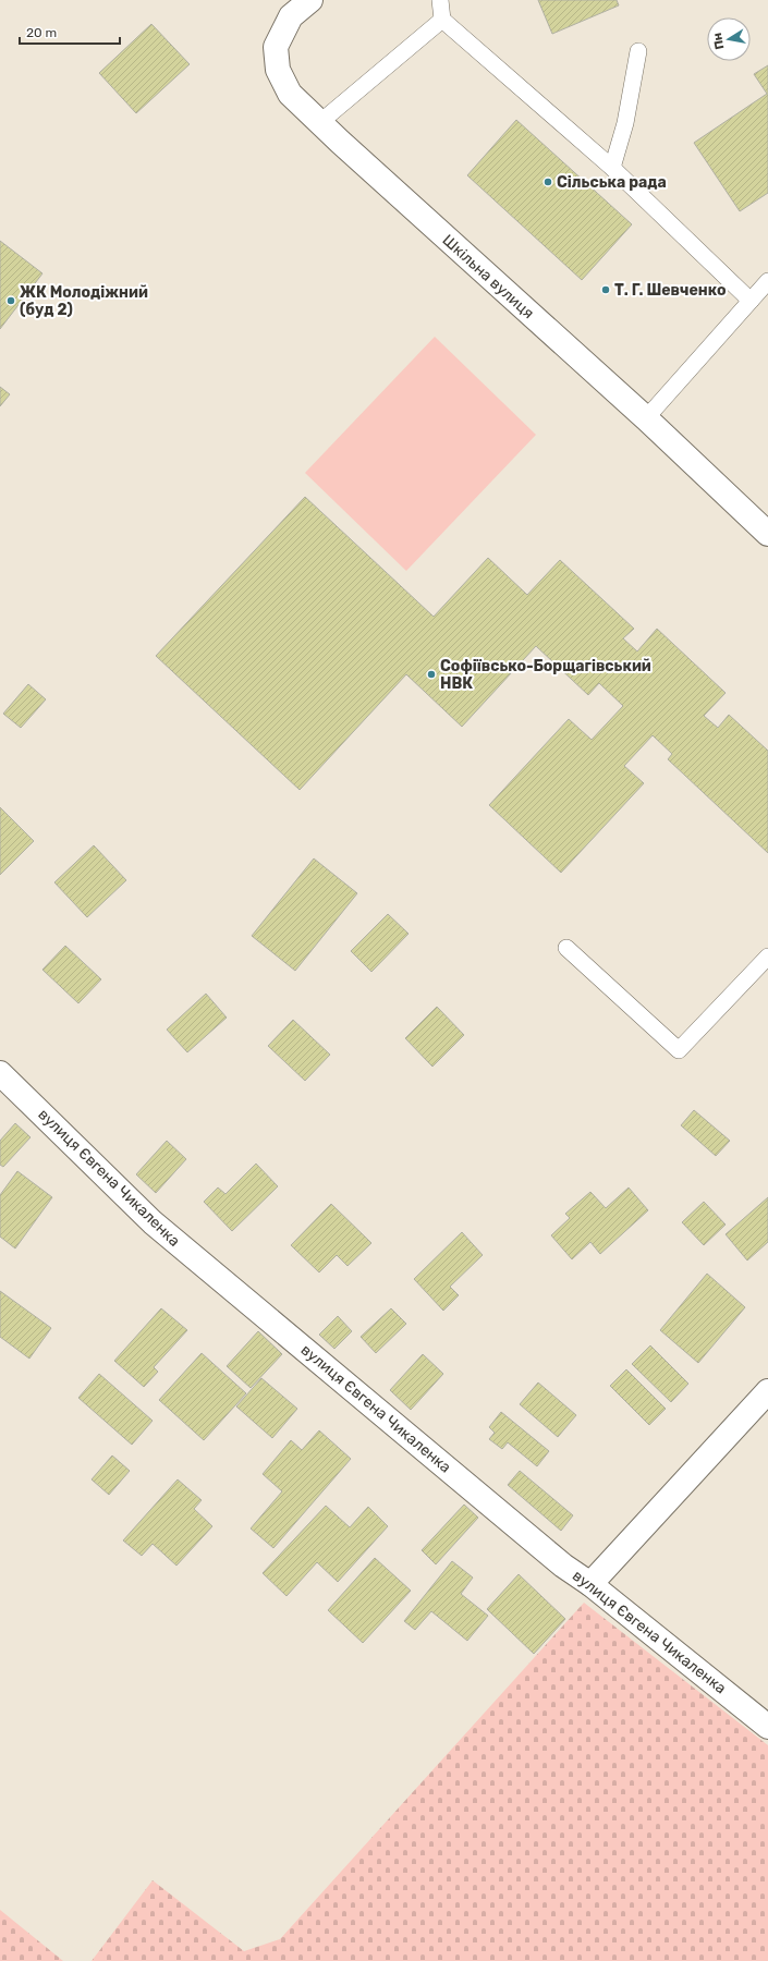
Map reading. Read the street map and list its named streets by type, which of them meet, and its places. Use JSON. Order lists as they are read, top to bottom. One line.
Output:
{"streets":{"street":["Шкільна вулиця","вулиця Євгена Чикаленка"]},"places":["Сільська рада","Т. Г. Шевченко","ЖК Молодіжний (буд 2)","Софіївсько-Борщагівський НВК"],"scale_bar":"20 m","north":"left"}
